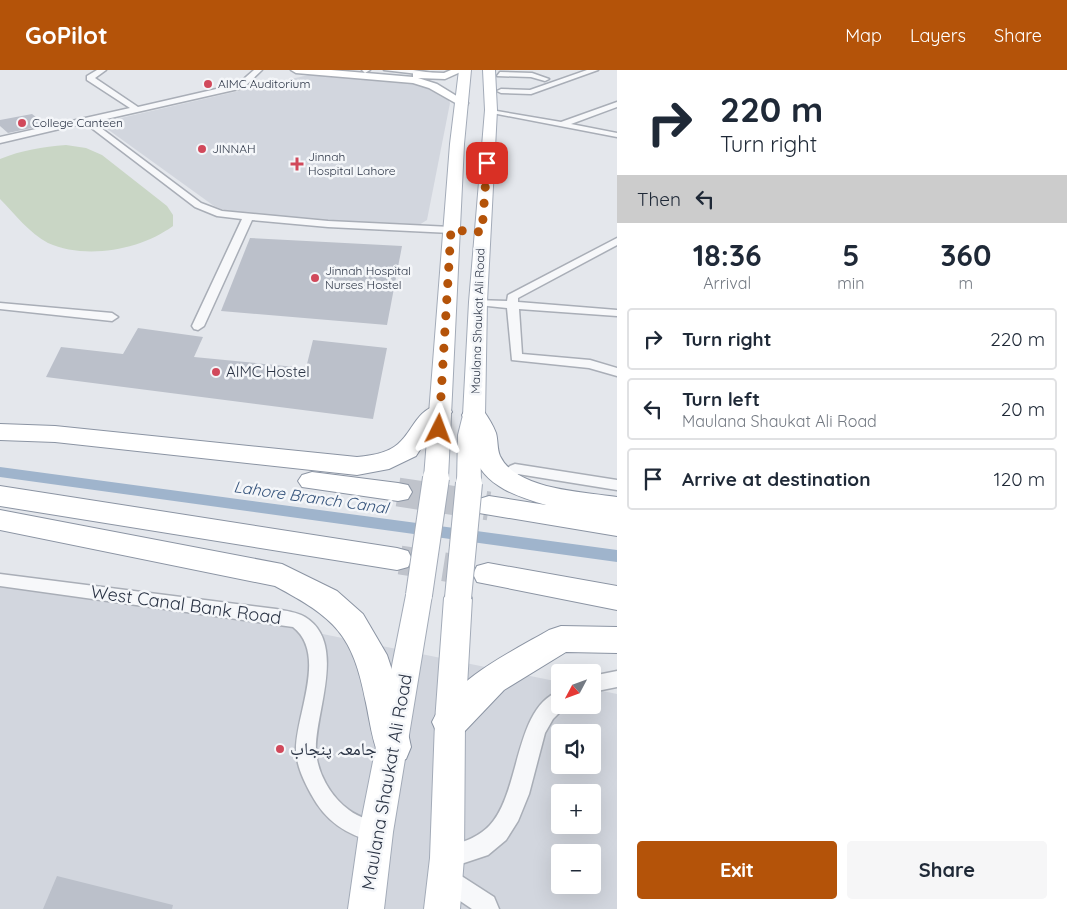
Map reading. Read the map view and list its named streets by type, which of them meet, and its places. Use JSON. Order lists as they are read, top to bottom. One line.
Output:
{"streets":{"main road":["Maulana Shaukat Ali Road"],"street":["West Canal Bank Road"]},"crossings":[["Maulana Shaukat Ali Road","West Canal Bank Road"]],"water":["Lahore Branch Canal"],"places":{"other":["AIMC Auditorium","College Canteen","JINNAH","Jinnah Hospital Nurses Hostel","AIMC Hostel","جامعہ پنجاب"],"health":["Jinnah Hospital Lahore"]},"north":"bottom left","page":{"header":"GoPilot","nav":["Map","Layers","Share"],"turn":["220 m","Turn right"],"then":"Then","eta":["18:36","Arrival","5","min","360","m"],"list":[{"name":"Turn right","value":"220 m"},{"name":"Turn left","note":"Maulana Shaukat Ali Road","value":"20 m"},{"name":"Arrive at destination","value":"120 m"}],"map_buttons":["+","−"],"buttons":["Exit","Share"]}}
